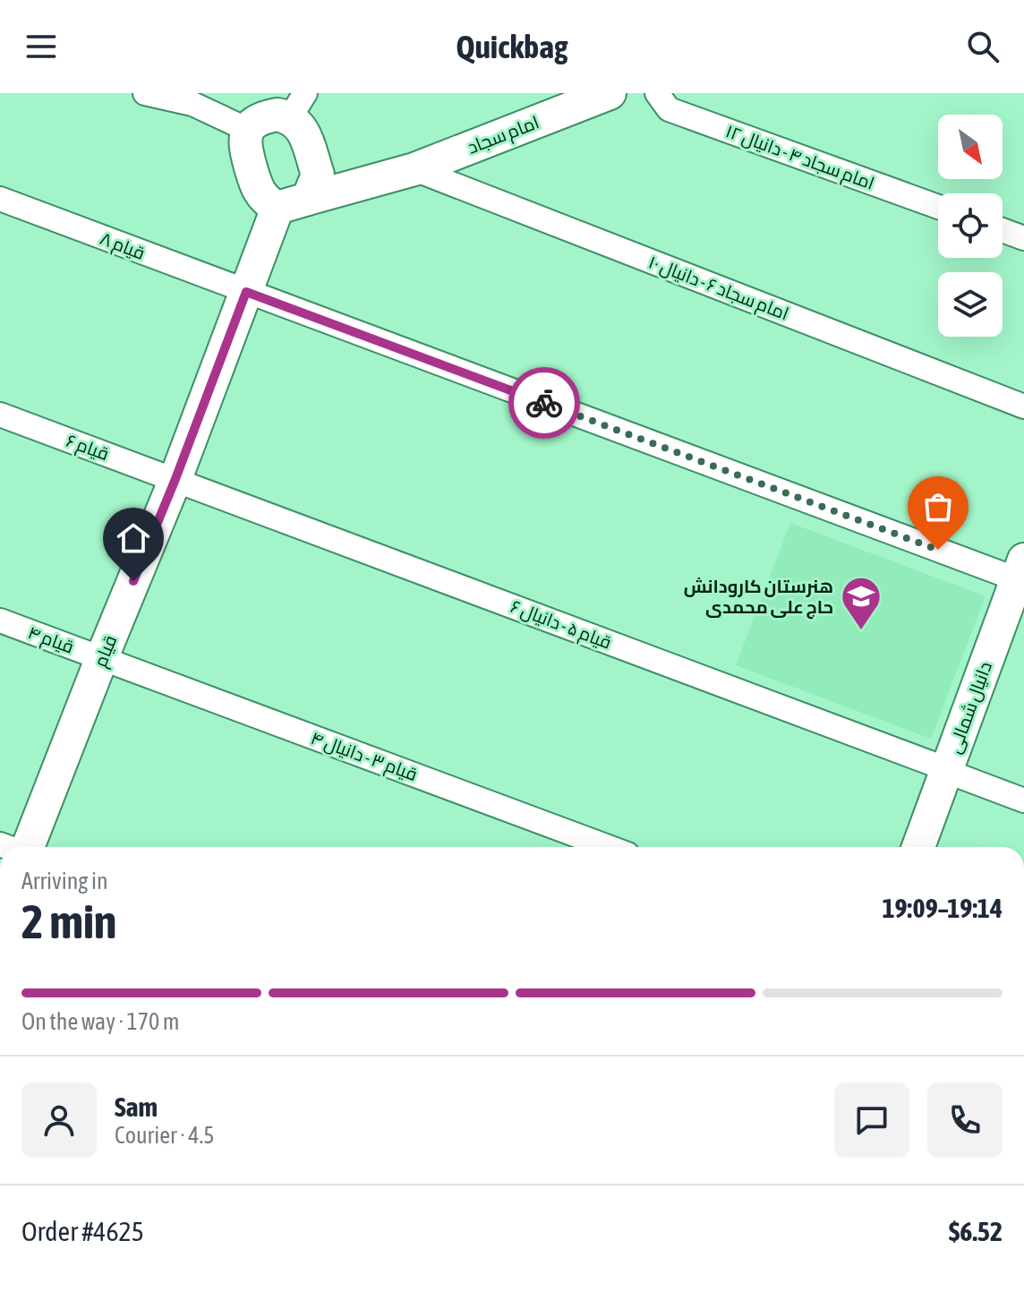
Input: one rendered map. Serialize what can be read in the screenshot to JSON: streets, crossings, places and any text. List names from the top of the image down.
{
  "streets": {
    "street": [
      "امام سجاد",
      "امام سجاد ۴ - دانیال ۱۲",
      "قیام ۸",
      "امام سجاد ۶ - دانیال ۱۰",
      "قیام ۶",
      "قیام ۵ - دانیال ۶",
      "قیام ۴",
      "قیام",
      "دانیال شمالی",
      "قیام ۳ - دانیال ۴"
    ]
  },
  "crossings": [
    ["امام سجاد", "امام سجاد ۶ - دانیال ۱۰"],
    ["امام سجاد", "قیام"],
    ["قیام ۸", "قیام"],
    ["قیام ۸", "دانیال شمالی"],
    ["قیام ۶", "قیام ۵ - دانیال ۶"],
    ["قیام ۶", "قیام"],
    ["قیام ۵ - دانیال ۶", "قیام"],
    ["قیام ۵ - دانیال ۶", "دانیال شمالی"],
    ["قیام ۴", "قیام"],
    ["قیام ۴", "قیام ۳ - دانیال ۴"],
    ["قیام", "قیام ۳ - دانیال ۴"]
  ],
  "places": {
    "school or university": ["هنرستان کارودانش حاج علی محمدی"]
  },
  "north": "bottom right",
  "page": {
    "header": "Quickbag",
    "heading": ["2 min", "Arriving in", "19:09–19:14"],
    "panel": [
      "Sam",
      "Courier · 4.5",
      "Order #4625",
      "$6.52"
    ],
    "bar": "On the way · 170 m"
  }
}
